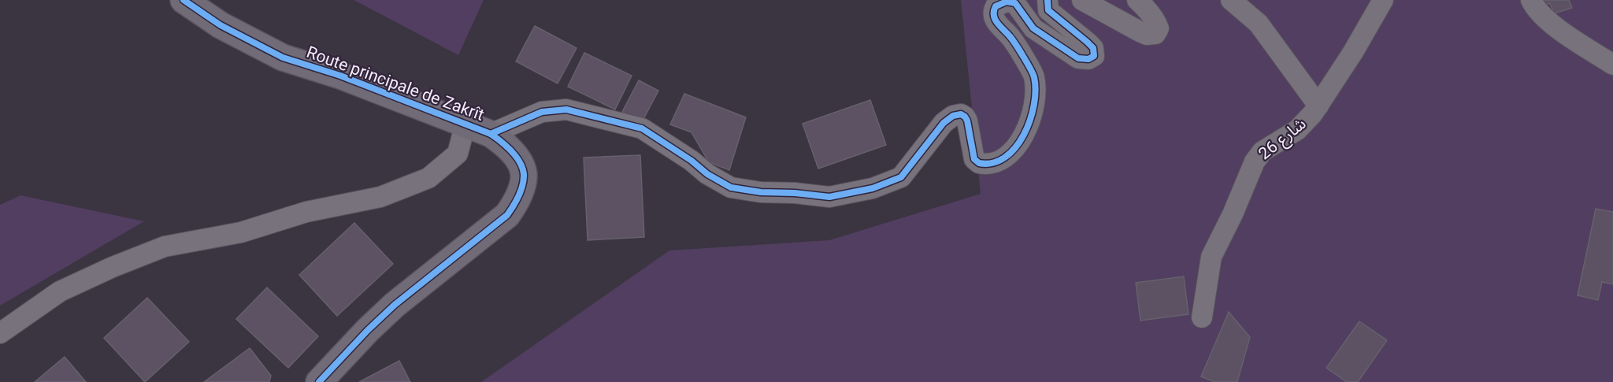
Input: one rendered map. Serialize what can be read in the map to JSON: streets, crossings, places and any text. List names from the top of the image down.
{
  "streets": {
    "street": ["Route principale de Zakrît", "شارع 26"]
  }
}
